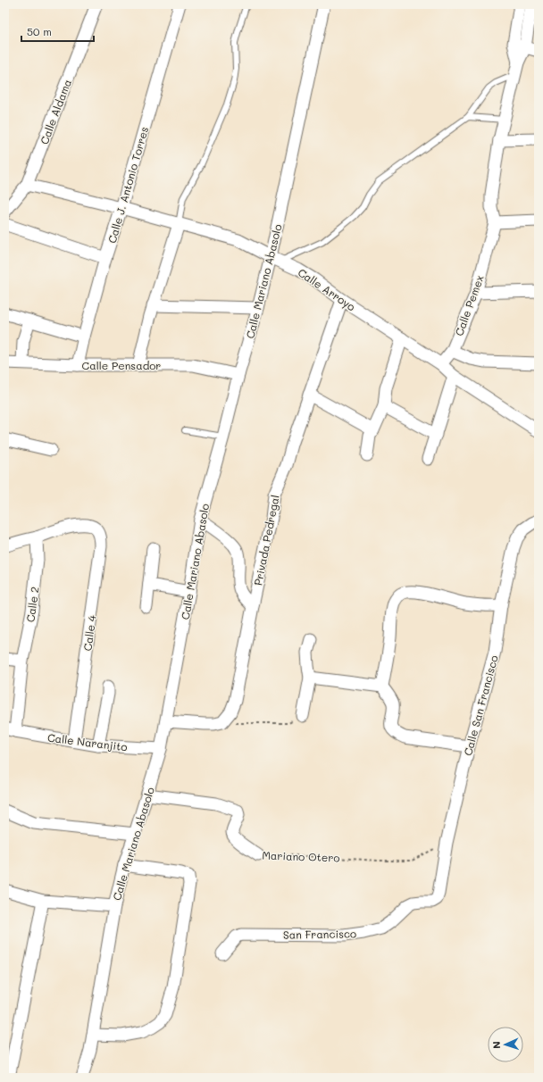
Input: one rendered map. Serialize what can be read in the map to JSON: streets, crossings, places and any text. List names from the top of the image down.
{
  "streets": {
    "street": [
      "Calle Aldama",
      "Calle J. Antonio Torres",
      "Calle Mariano Abasolo",
      "Calle Arroyo",
      "Calle Pemex",
      "Calle Pensador",
      "Privada Pedregal",
      "Calle 2",
      "Calle 4",
      "Calle San Francisco",
      "Calle Naranjito",
      "Mariano Otero",
      "San Francisco"
    ]
  },
  "crossings": [
    ["Calle Aldama", "Calle Arroyo"],
    ["Calle J. Antonio Torres", "Calle Arroyo"],
    ["Calle J. Antonio Torres", "Calle Pensador"],
    ["Calle Mariano Abasolo", "Calle Arroyo"],
    ["Calle Mariano Abasolo", "Calle Pensador"],
    ["Calle Mariano Abasolo", "Calle Naranjito"],
    ["Calle Mariano Abasolo", "Mariano Otero"],
    ["Calle Arroyo", "Calle Pemex"],
    ["Calle Arroyo", "Privada Pedregal"],
    ["Calle 2", "Calle 4"],
    ["Calle 2", "Calle Naranjito"],
    ["Calle 4", "Calle Naranjito"],
    ["Calle San Francisco", "Mariano Otero"],
    ["Calle San Francisco", "San Francisco"]
  ],
  "scale_bar": "50 m",
  "north": "left"
}
